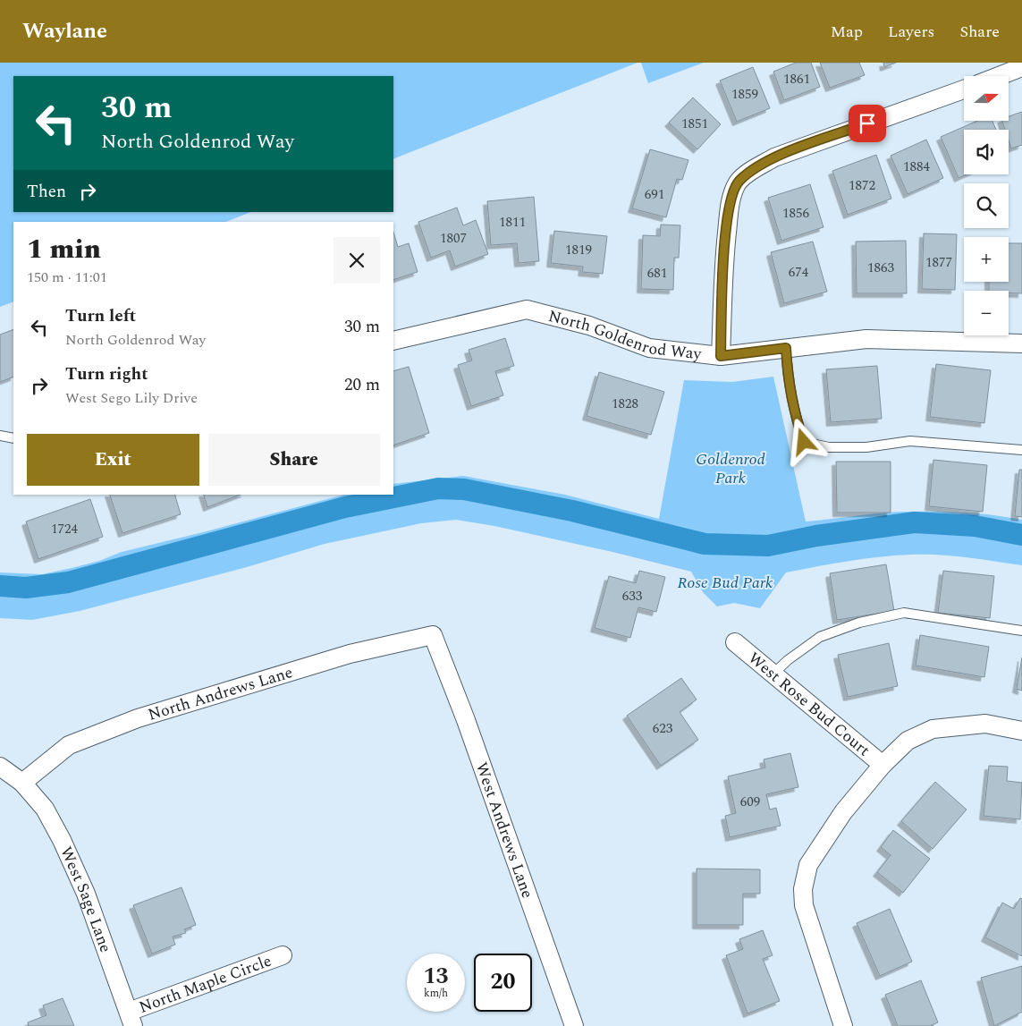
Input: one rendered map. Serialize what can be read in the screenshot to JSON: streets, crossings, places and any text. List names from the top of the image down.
{
  "streets": {
    "street": [
      "North Goldenrod Way",
      "North Andrews Lane",
      "West Rose Bud Court",
      "West Andrews Lane",
      "West Sage Lane",
      "North Maple Circle"
    ]
  },
  "crossings": [
    ["North Andrews Lane", "West Andrews Lane"],
    ["North Andrews Lane", "West Sage Lane"],
    ["West Sage Lane", "North Maple Circle"]
  ],
  "parks": ["Goldenrod Park", "Rose Bud Park"],
  "house_numbers": [
    "1861",
    "1859",
    "1851",
    "1884",
    "1872",
    "691",
    "1856",
    "1811",
    "1807",
    "1819",
    "1877",
    "1863",
    "674",
    "681",
    "1828",
    "1724",
    "633",
    "623",
    "609"
  ],
  "north": "right",
  "page": {
    "header": "Waylane",
    "nav": ["Map", "Layers", "Share"],
    "map_buttons": ["+", "−"],
    "turn": ["30 m", "North Goldenrod Way"],
    "then": "Then",
    "heading": ["1 min", "150 m · 11:01"],
    "list": [
      {
        "name": "Turn left",
        "note": "North Goldenrod Way",
        "value": "30 m"
      },
      {
        "name": "Turn right",
        "note": "West Sego Lily Drive",
        "value": "20 m"
      }
    ],
    "buttons": ["Exit", "Share"],
    "speed": "13 km/h",
    "limit": "20"
  }
}
